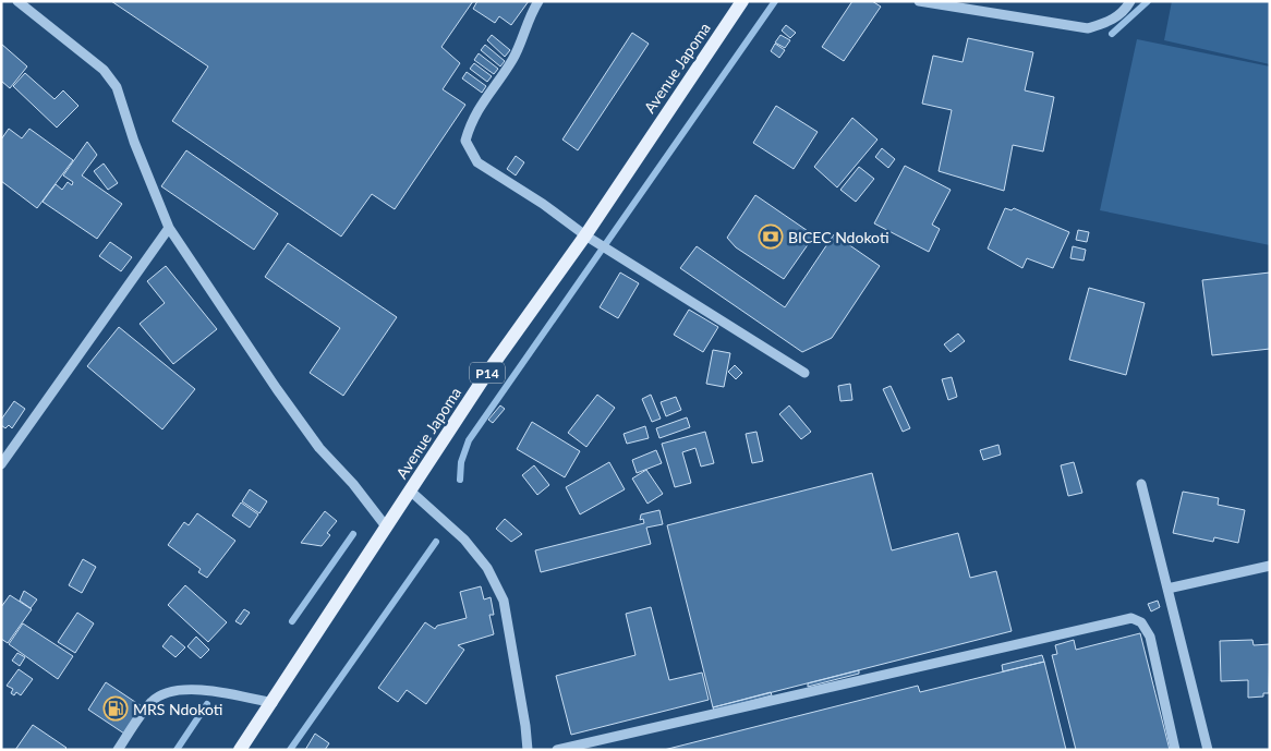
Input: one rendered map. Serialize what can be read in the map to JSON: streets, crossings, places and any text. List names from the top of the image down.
{
  "streets": {
    "main road": ["Avenue Japoma", "P14"]
  },
  "places": {
    "bank": ["BICEC Ndokoti"],
    "fuel station": ["MRS Ndokoti"]
  }
}
